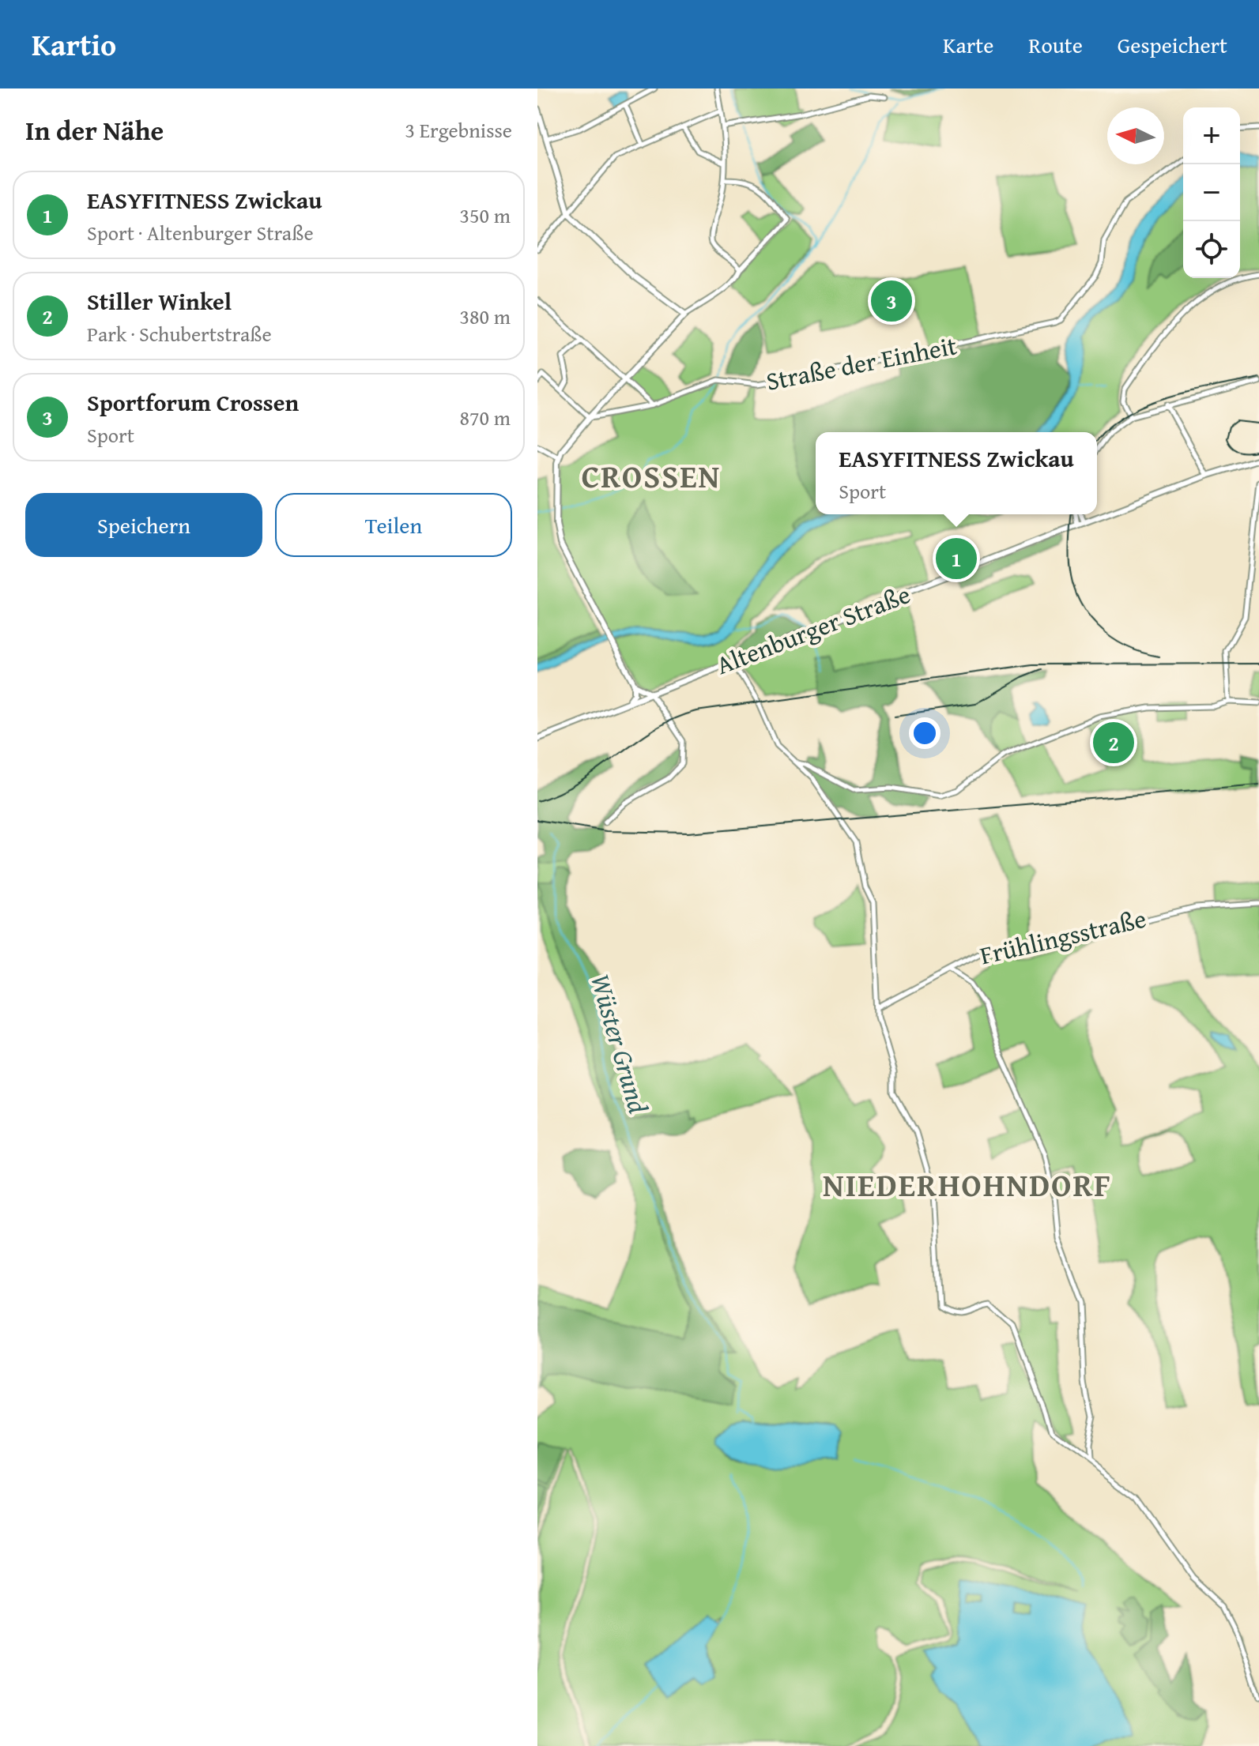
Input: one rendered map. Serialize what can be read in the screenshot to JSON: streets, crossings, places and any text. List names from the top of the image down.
{
  "streets": {
    "street": ["Straße der Einheit", "Altenburger Straße", "Frühlingsstraße"]
  },
  "districts": ["CROSSEN", "NIEDERHOHNDORF"],
  "water": ["Wüster Grund"],
  "north": "left",
  "page": {
    "header": "Kartio",
    "nav": ["Karte", "Route", "Gespeichert"],
    "heading": ["In der Nähe", "3 Ergebnisse"],
    "map_buttons": ["+", "−"],
    "list": [
      {
        "mark": "1",
        "name": "EASYFITNESS Zwickau",
        "note": "Sport · Altenburger Straße",
        "value": "350 m"
      },
      {
        "mark": "2",
        "name": "Stiller Winkel",
        "note": "Park · Schubertstraße",
        "value": "380 m"
      },
      {
        "mark": "3",
        "name": "Sportforum Crossen",
        "note": "Sport",
        "value": "870 m"
      }
    ],
    "pins": ["3", "1", "2"],
    "popup": ["EASYFITNESS Zwickau", "Sport"],
    "buttons": ["Speichern", "Teilen"]
  }
}
